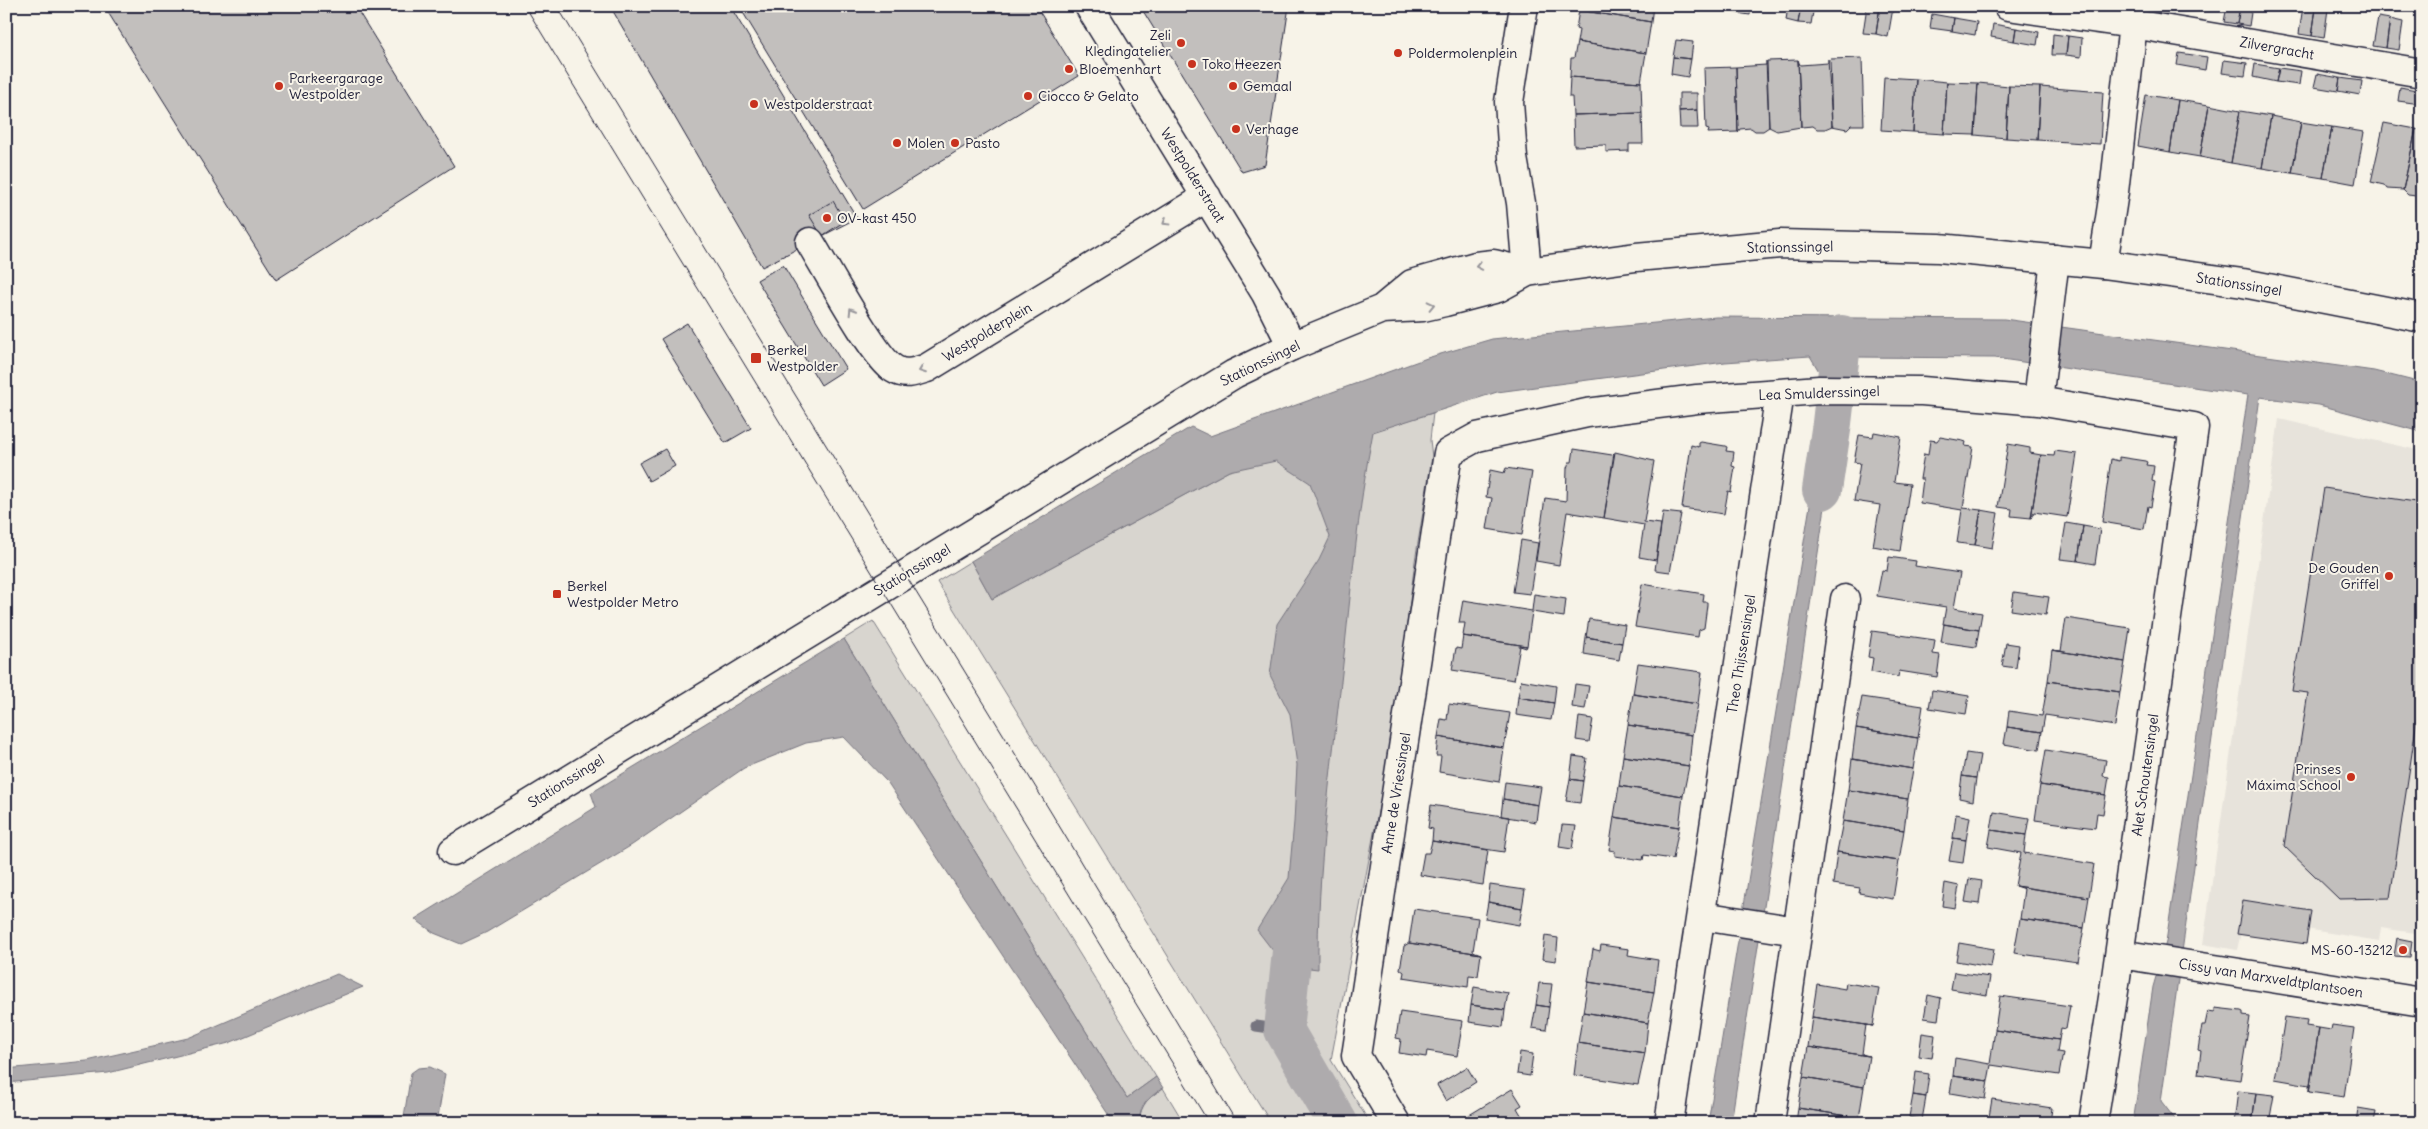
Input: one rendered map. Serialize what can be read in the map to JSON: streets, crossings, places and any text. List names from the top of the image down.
{
  "streets": {
    "street": [
      "Zilvergracht",
      "Westpolderstraat",
      "Stationssingel",
      "Westpolderplein",
      "Lea Smulderssingel",
      "Theo Thijssensingel",
      "Alet Schoutensingel",
      "Anne de Vriessingel",
      "Cissy van Marxveldtplantsoen"
    ]
  },
  "crossings": [
    ["Westpolderstraat", "Stationssingel"],
    ["Westpolderstraat", "Westpolderplein"],
    ["Lea Smulderssingel", "Theo Thijssensingel"],
    ["Lea Smulderssingel", "Alet Schoutensingel"],
    ["Lea Smulderssingel", "Anne de Vriessingel"],
    ["Alet Schoutensingel", "Cissy van Marxveldtplantsoen"]
  ],
  "places": {
    "other": [
      "Zeli Kledingatelier",
      "Poldermolenplein",
      "Toko Heezen",
      "Bloemenhart",
      "Parkeergarage Westpolder",
      "Gemaal",
      "Ciocco & Gelato",
      "Westpolderstraat",
      "Verhage",
      "Molen",
      "Pasto",
      "OV-kast 450",
      "De Gouden Griffel",
      "Prinses Máxima School",
      "MS-60-13212"
    ],
    "transit": ["Berkel Westpolder", "Berkel Westpolder Metro"]
  }
}
